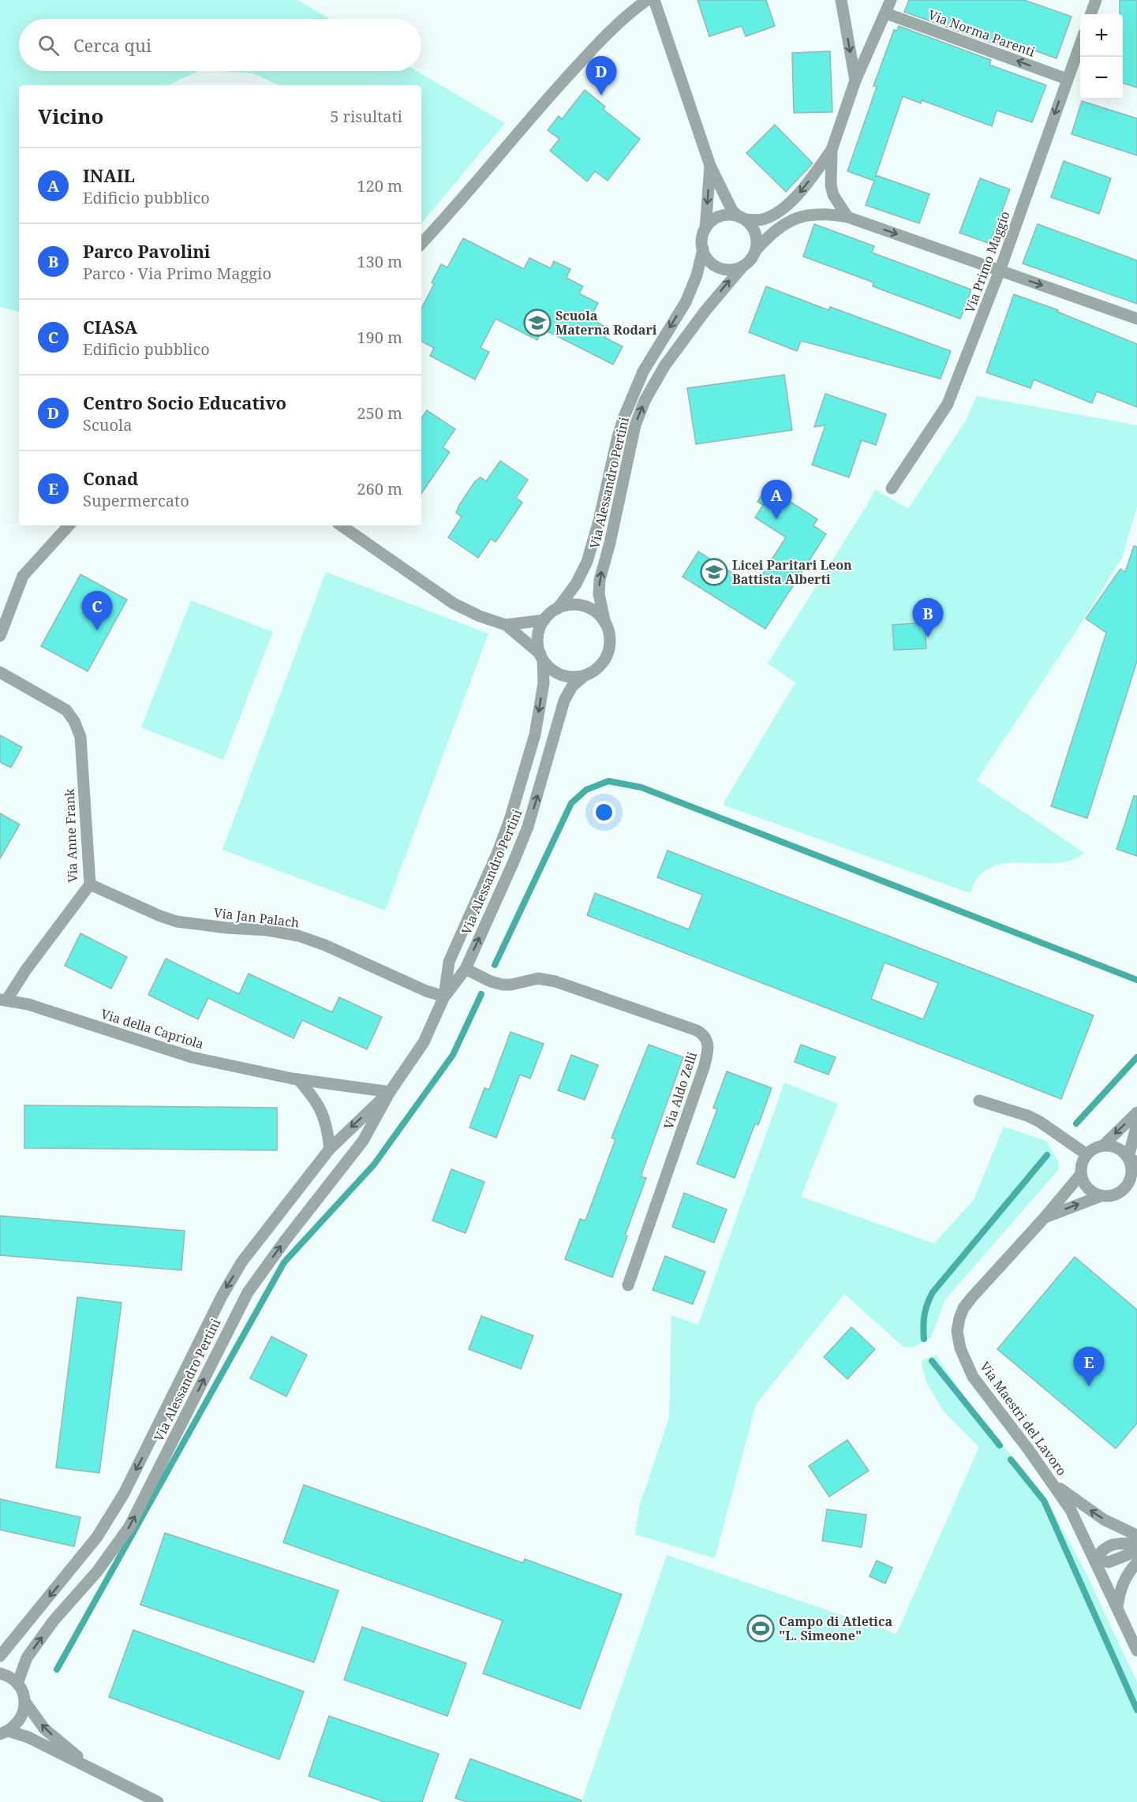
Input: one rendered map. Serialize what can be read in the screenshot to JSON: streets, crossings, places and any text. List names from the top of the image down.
{
  "streets": {
    "street": [
      "Via Norma Parenti",
      "Via Primo Maggio",
      "Via Alessandro Pertini",
      "Via Anne Frank",
      "Via Jan Palach",
      "Via della Capriola",
      "Via Aldo Zelli",
      "Via Maestri del Lavoro"
    ]
  },
  "crossings": [
    ["Via Norma Parenti", "Via Primo Maggio"],
    ["Via Alessandro Pertini", "Via Jan Palach"],
    ["Via Alessandro Pertini", "Via della Capriola"],
    ["Via Alessandro Pertini", "Via Aldo Zelli"],
    ["Via Anne Frank", "Via Jan Palach"],
    ["Via Anne Frank", "Via della Capriola"]
  ],
  "one_way": ["Via Norma Parenti", "Via Primo Maggio"],
  "places": {
    "school or university": ["Scuola Materna Rodari", "Licei Paritari Leon Battista Alberti"],
    "sports": ["Campo di Atletica \"L. Simeone\""]
  },
  "page": {
    "map_buttons": ["+", "−"],
    "search": "Cerca qui",
    "pins": [
      "D",
      "A",
      "C",
      "B",
      "E"
    ],
    "heading": ["Vicino", "5 risultati"],
    "list": [
      {
        "mark": "A",
        "name": "INAIL",
        "note": "Edificio pubblico",
        "value": "120 m"
      },
      {
        "mark": "B",
        "name": "Parco Pavolini",
        "note": "Parco · Via Primo Maggio",
        "value": "130 m"
      },
      {
        "mark": "C",
        "name": "CIASA",
        "note": "Edificio pubblico",
        "value": "190 m"
      },
      {
        "mark": "D",
        "name": "Centro Socio Educativo",
        "note": "Scuola",
        "value": "250 m"
      },
      {
        "mark": "E",
        "name": "Conad",
        "note": "Supermercato",
        "value": "260 m"
      }
    ]
  }
}
